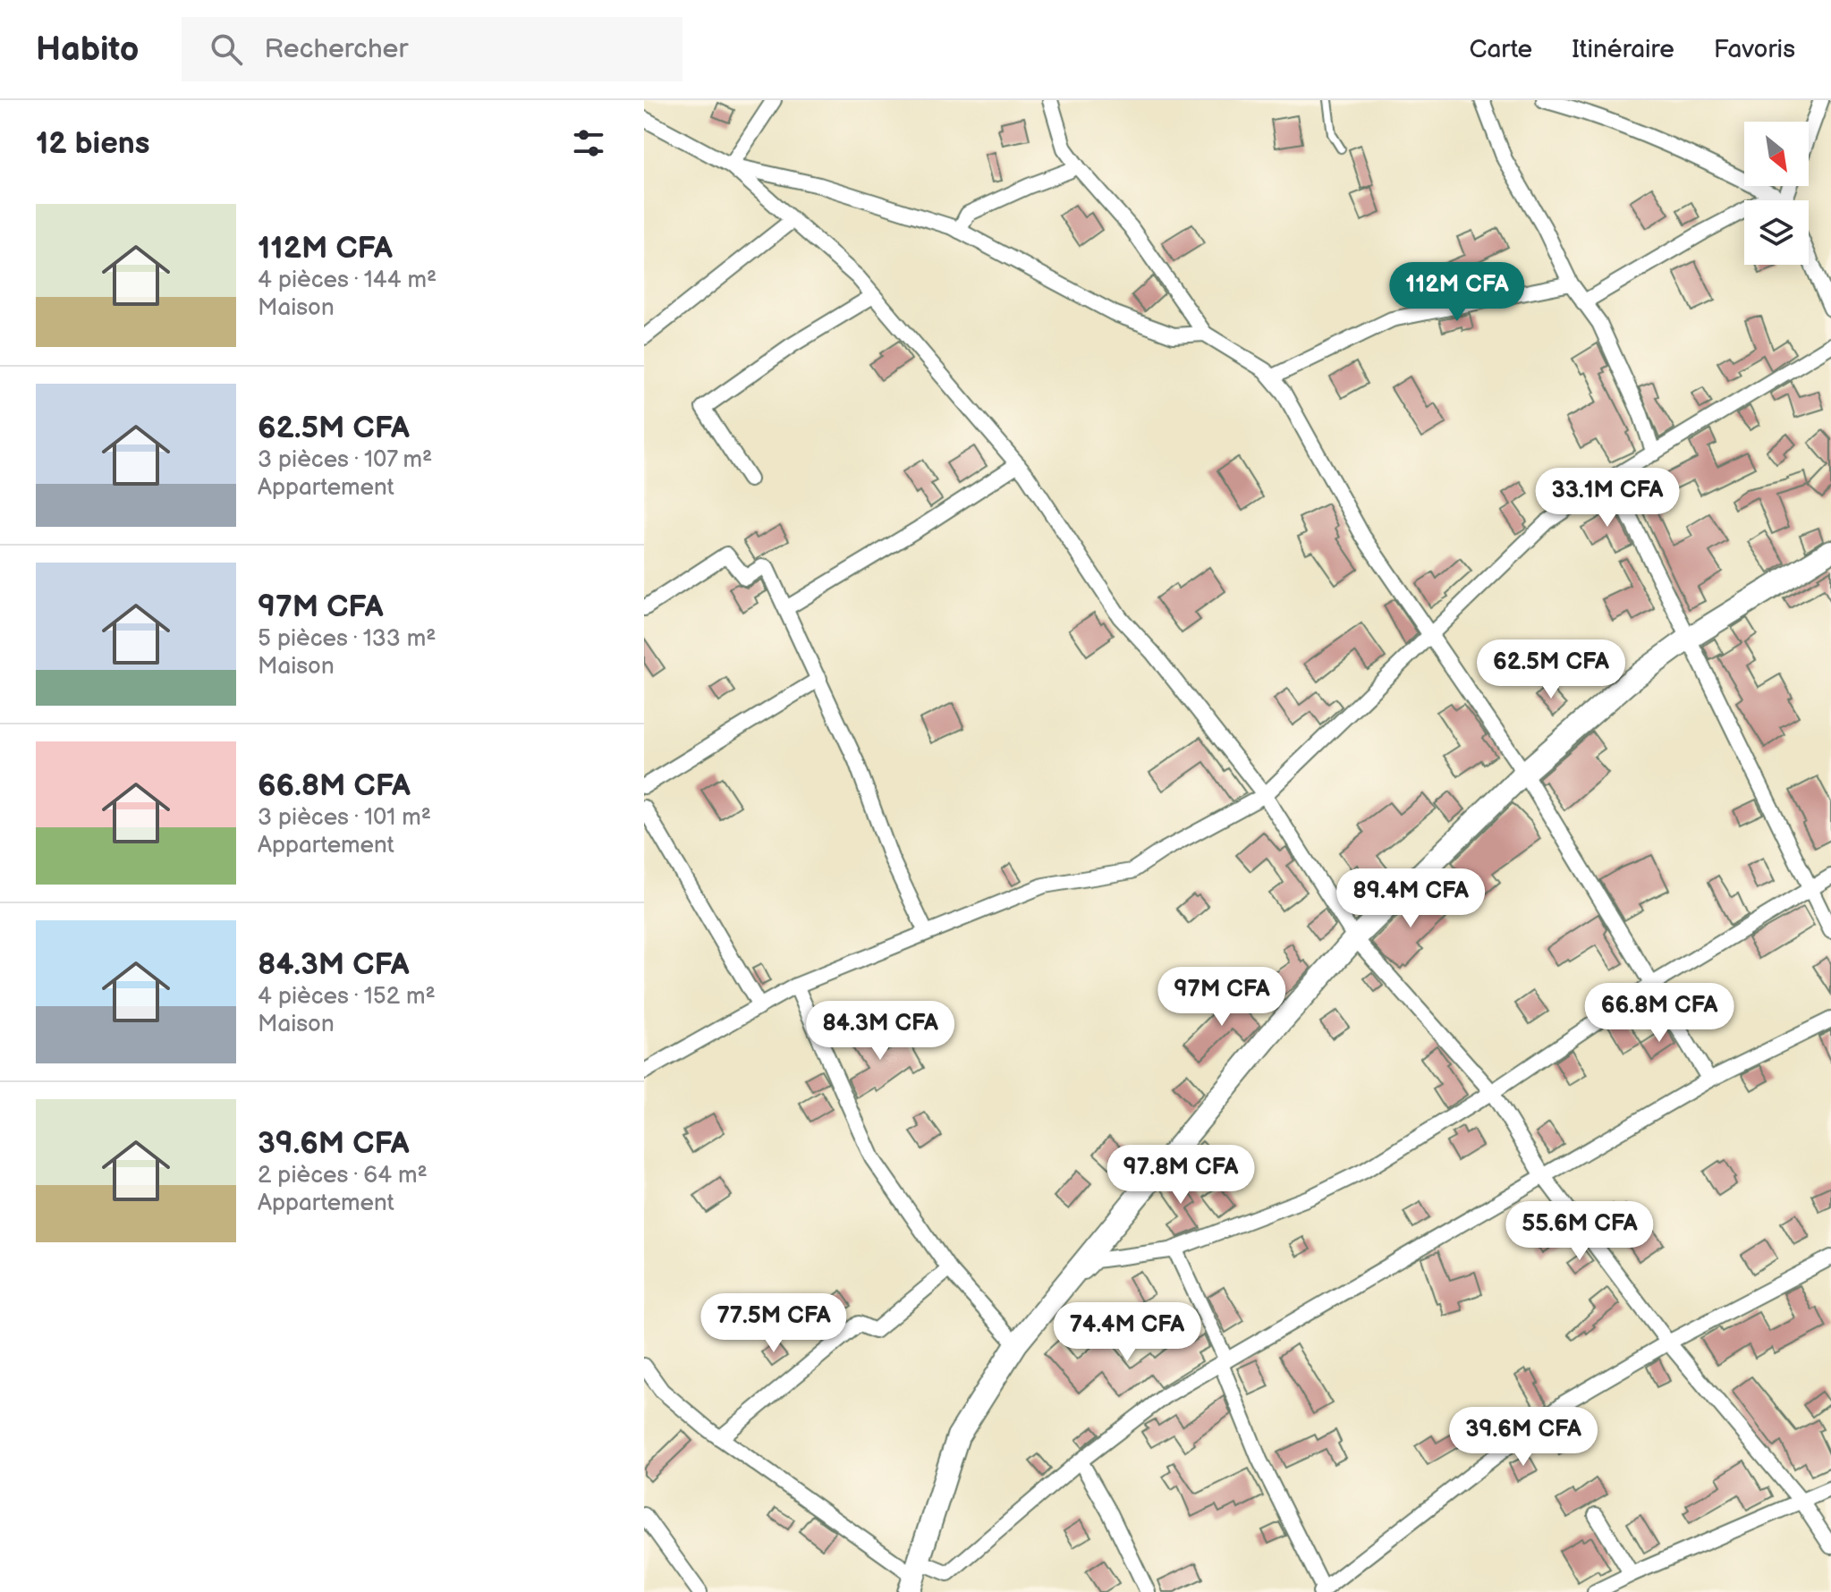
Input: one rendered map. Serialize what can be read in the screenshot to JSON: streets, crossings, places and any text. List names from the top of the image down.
{
  "north": "bottom right",
  "page": {
    "header": "Habito",
    "search": "Rechercher",
    "nav": ["Carte", "Itinéraire", "Favoris"],
    "heading": "12 biens",
    "list": [
      {
        "name": "112M CFA",
        "note": "4 pièces · 144 m² · Maison"
      },
      {
        "name": "62.5M CFA",
        "note": "3 pièces · 107 m² · Appartement"
      },
      {
        "name": "97M CFA",
        "note": "5 pièces · 133 m² · Maison"
      },
      {
        "name": "66.8M CFA",
        "note": "3 pièces · 101 m² · Appartement"
      },
      {
        "name": "84.3M CFA",
        "note": "4 pièces · 152 m² · Maison"
      },
      {
        "name": "39.6M CFA",
        "note": "2 pièces · 64 m² · Appartement"
      }
    ],
    "price": [
      "112M CFA",
      "33.1M CFA",
      "62.5M CFA",
      "89.4M CFA",
      "97M CFA",
      "66.8M CFA",
      "84.3M CFA",
      "97.8M CFA",
      "55.6M CFA",
      "77.5M CFA",
      "74.4M CFA",
      "39.6M CFA"
    ]
  }
}
